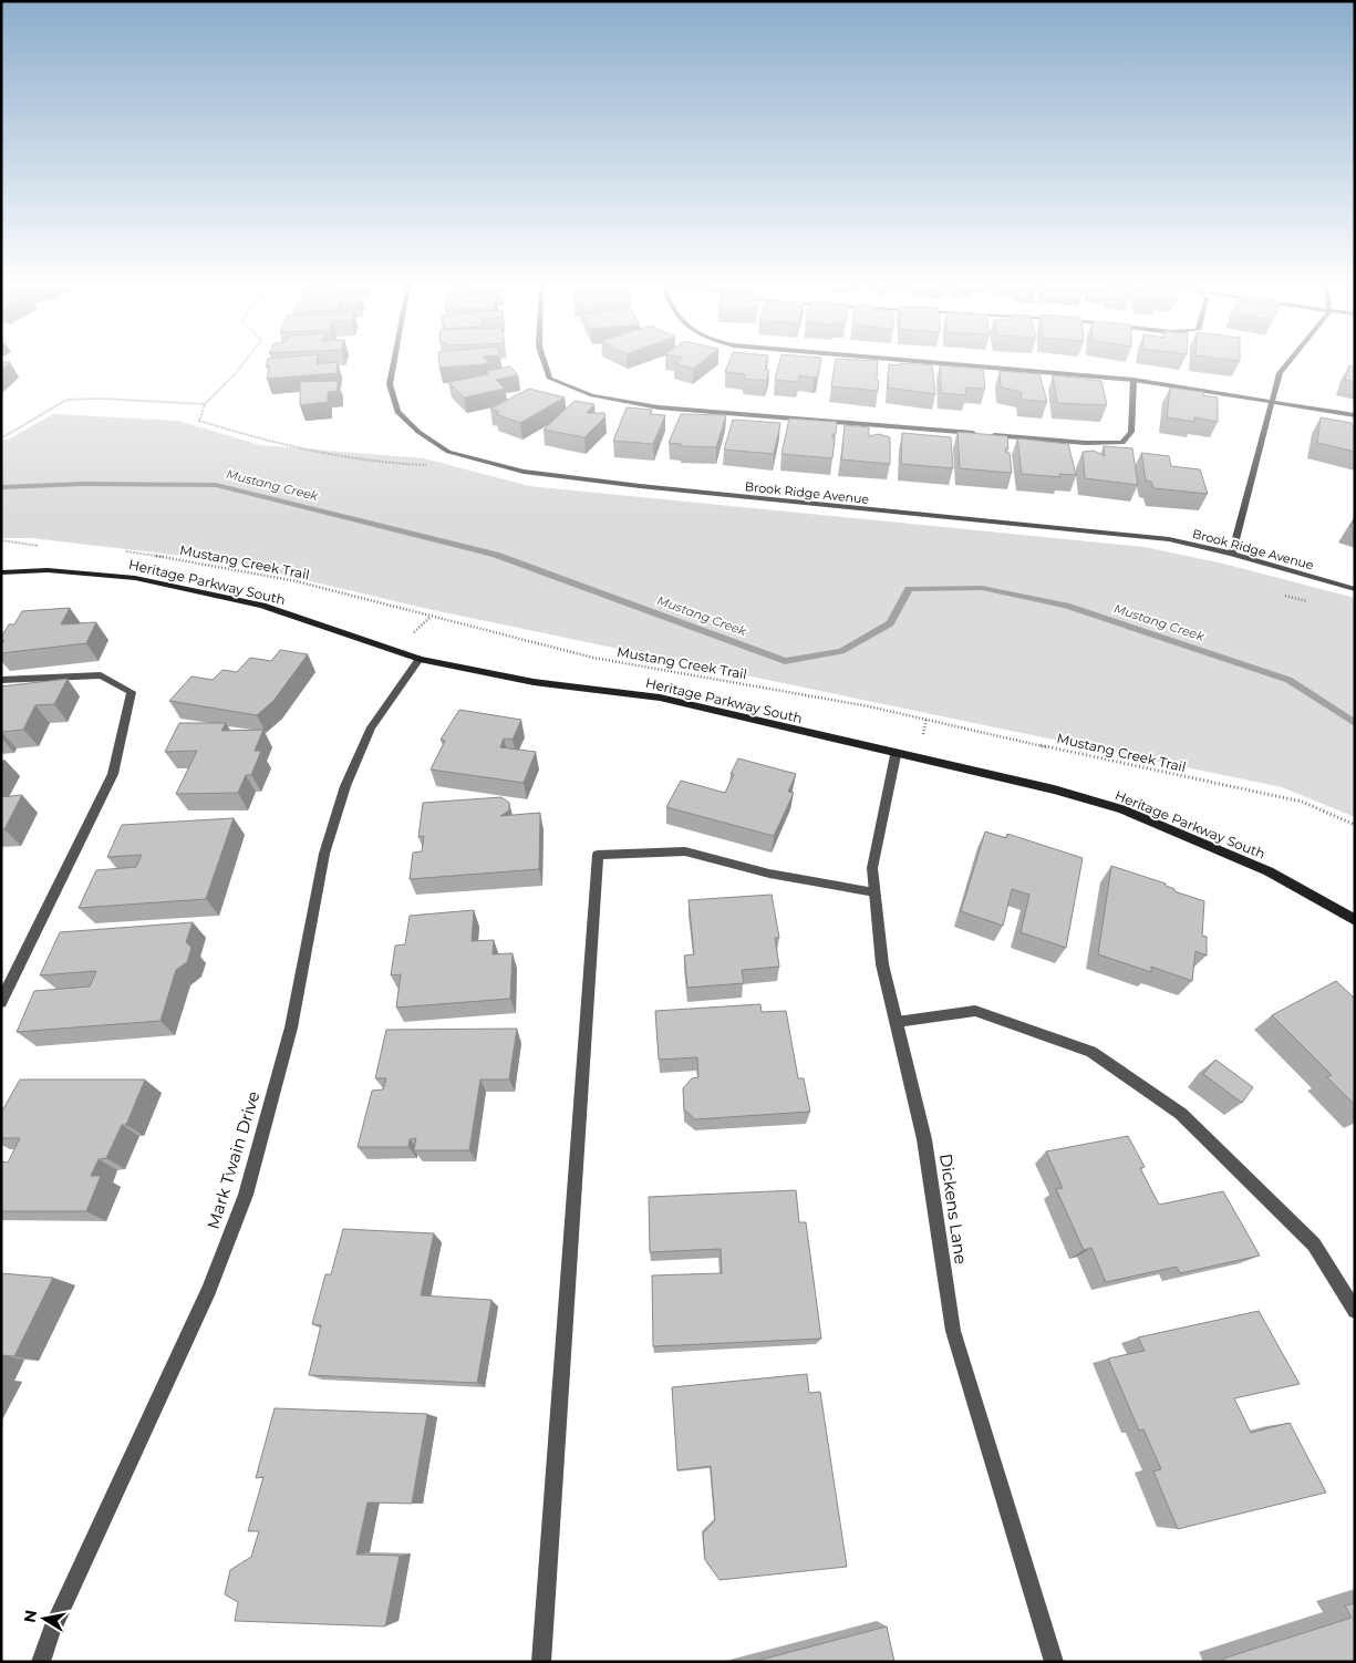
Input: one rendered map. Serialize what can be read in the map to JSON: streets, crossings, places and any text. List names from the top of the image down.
{
  "streets": {
    "street": [
      "Brook Ridge Avenue",
      "Heritage Parkway South",
      "Mark Twain Drive",
      "Dickens Lane"
    ],
    "path": ["Mustang Creek Trail"]
  },
  "crossings": [
    ["Heritage Parkway South", "Mark Twain Drive"],
    ["Heritage Parkway South", "Dickens Lane"]
  ],
  "water": ["Mustang Creek"],
  "north": "left"
}
